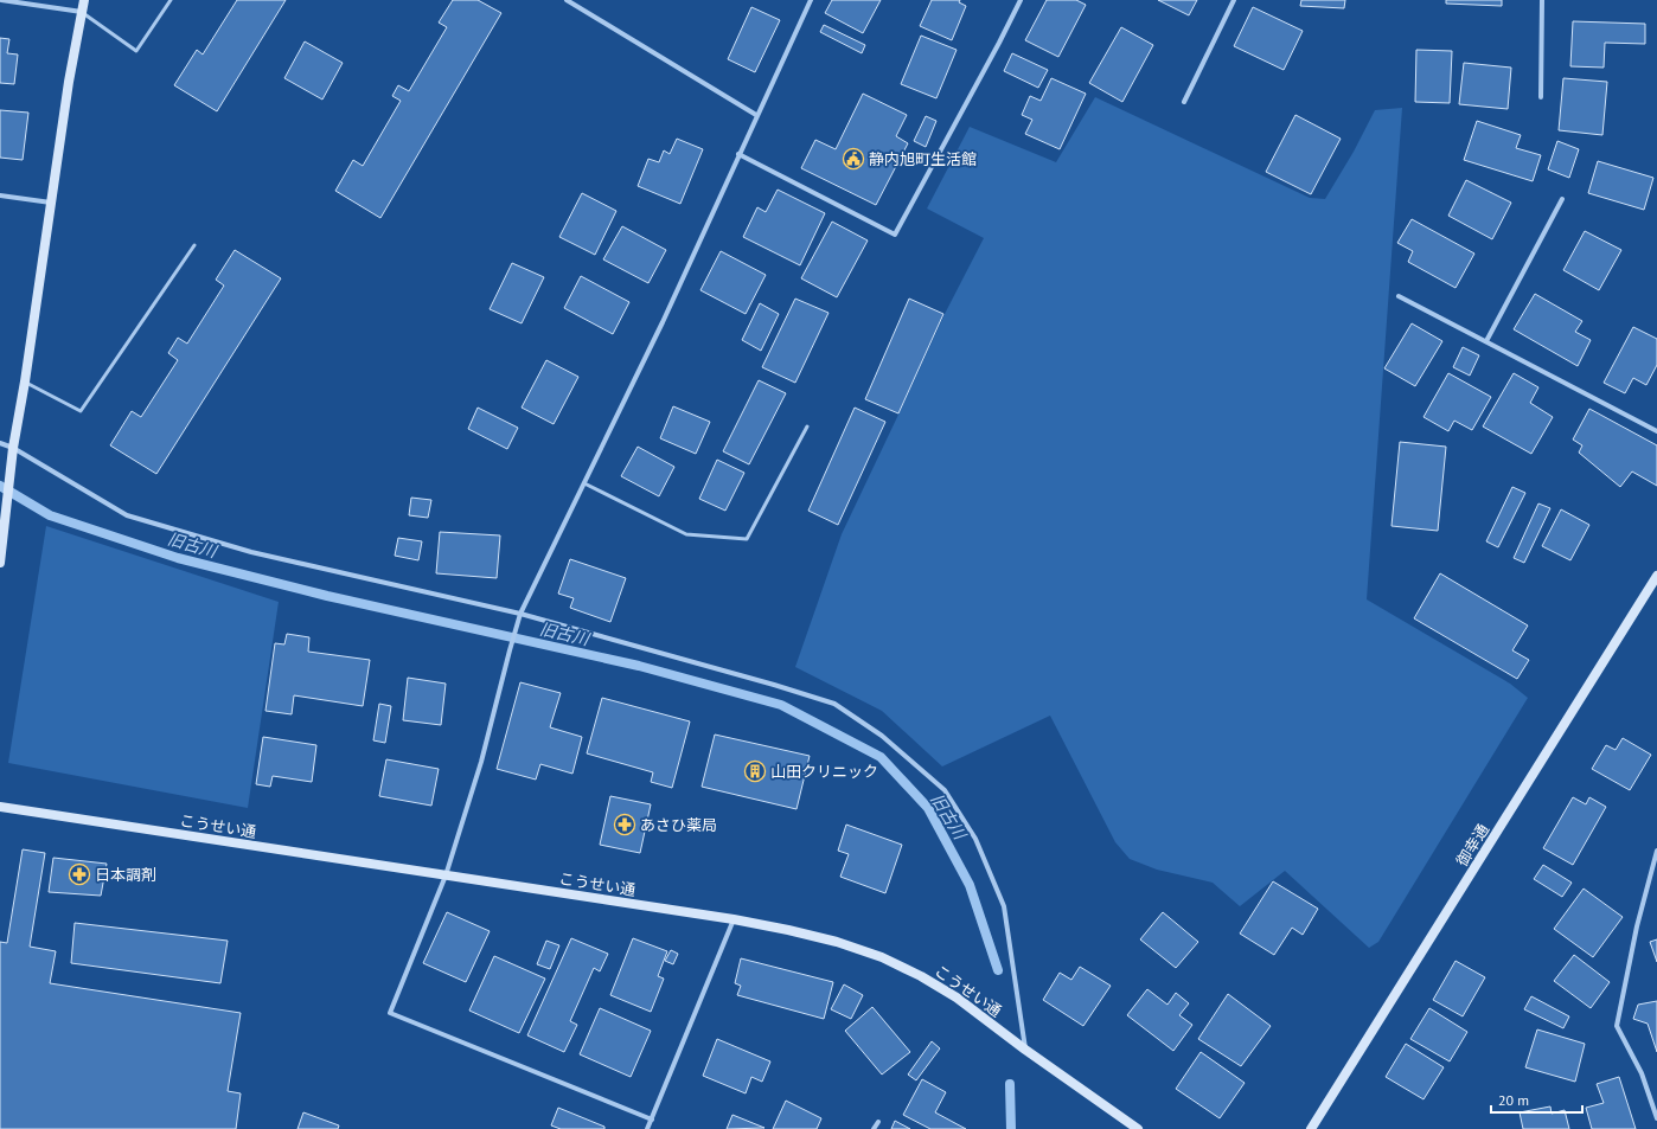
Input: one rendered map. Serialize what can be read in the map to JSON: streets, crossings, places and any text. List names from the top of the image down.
{
  "streets": {
    "street": ["こうせい通", "御幸通"]
  },
  "water": ["旧古川"],
  "places": {
    "public building": ["静内旭町生活館"],
    "building": ["山田クリニック"],
    "pharmacy": ["あさひ薬局", "日本調剤"]
  },
  "scale_bar": "20 m"
}
